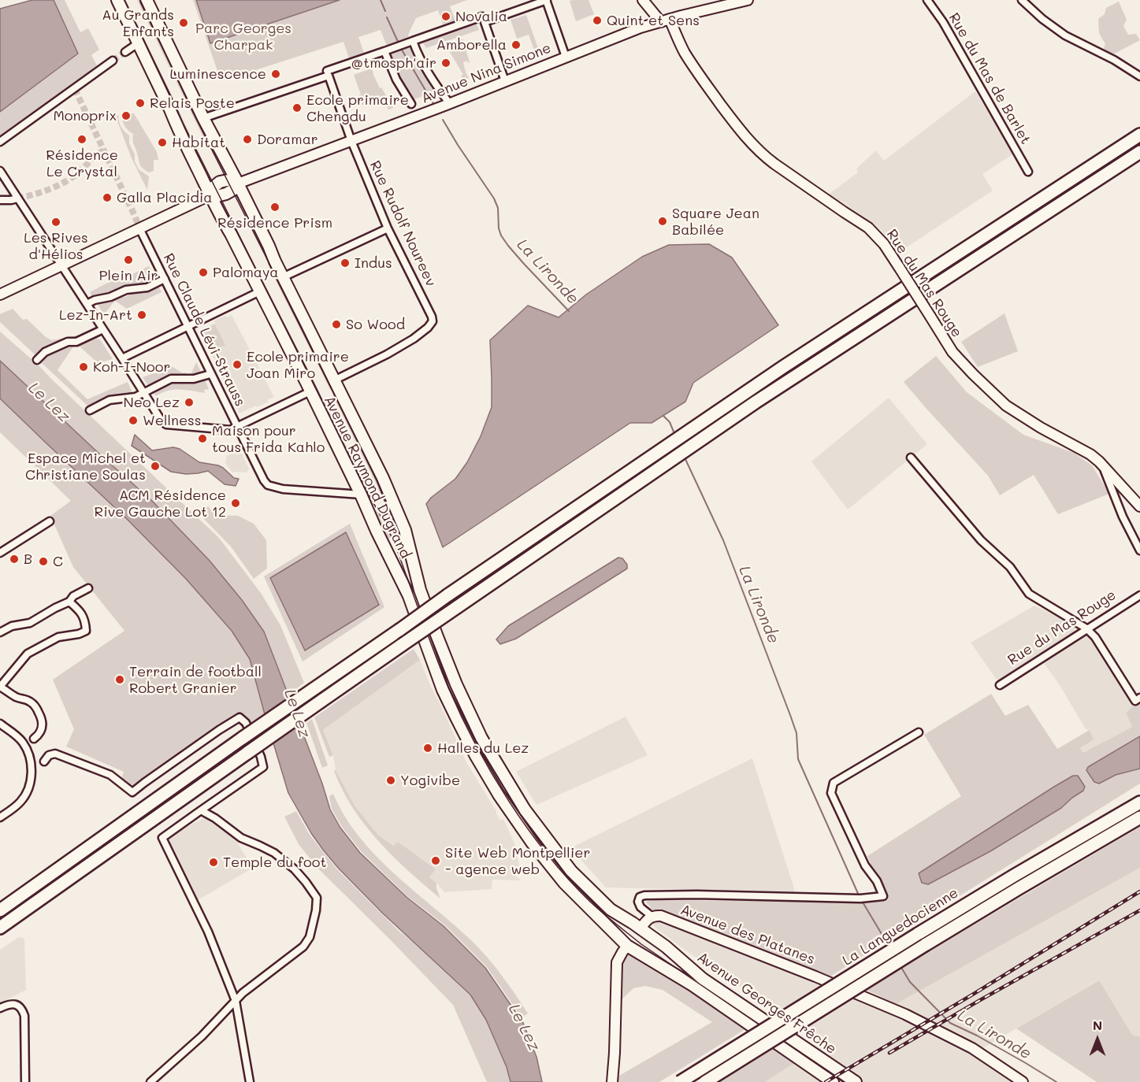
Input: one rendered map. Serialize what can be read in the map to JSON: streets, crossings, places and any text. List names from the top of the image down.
{
  "streets": {
    "highway": ["La Languedocienne"],
    "main road": ["Avenue Raymond Dugrand", "Avenue Georges Frêche"],
    "street": [
      "Avenue Nina Simone",
      "Rue du Mas de Barlet",
      "Rue Rudolf Noureev",
      "Rue du Mas Rouge",
      "Rue Claude Lévi-Strauss",
      "Avenue des Platanes"
    ]
  },
  "crossings": [
    ["Avenue Nina Simone", "Rue Rudolf Noureev"],
    ["Avenue Nina Simone", "Rue du Mas Rouge"],
    ["Avenue Nina Simone", "Avenue Raymond Dugrand"],
    ["Rue Rudolf Noureev", "Avenue Raymond Dugrand"],
    ["Rue Claude Lévi-Strauss", "Avenue Raymond Dugrand"],
    ["Avenue Raymond Dugrand", "Avenue Georges Frêche"]
  ],
  "water": ["La Lironde", "Le Lez"],
  "parks": ["Parc Georges Charpak"],
  "places": [
    "Novalia",
    "Quint et Sens",
    "Au Grands Enfants",
    "Amborella",
    "@tmosph'air",
    "Luminescence",
    "Relais Poste",
    "Ecole primaire Chengdu",
    "Monoprix",
    "Résidence Le Crystal",
    "Doramar",
    "Habitat",
    "Galla Placidia",
    "Résidence Prism",
    "Square Jean Babilée",
    "Les Rives d'Hélios",
    "Plein Air",
    "Indus",
    "Palomaya",
    "Lez-In-Art",
    "So Wood",
    "Ecole primaire Joan Miro",
    "Koh-I-Noor",
    "Neo Lez",
    "Wellness",
    "Maison pour tous Frida Kahlo",
    "Espace Michel et Christiane Soulas",
    "ACM Résidence Rive Gauche Lot 12",
    "B",
    "C",
    "Terrain de football Robert Granier",
    "Halles du Lez",
    "Yogivibe",
    "Site Web Montpellier - agence web",
    "Temple du foot"
  ],
  "north": "top"
}
